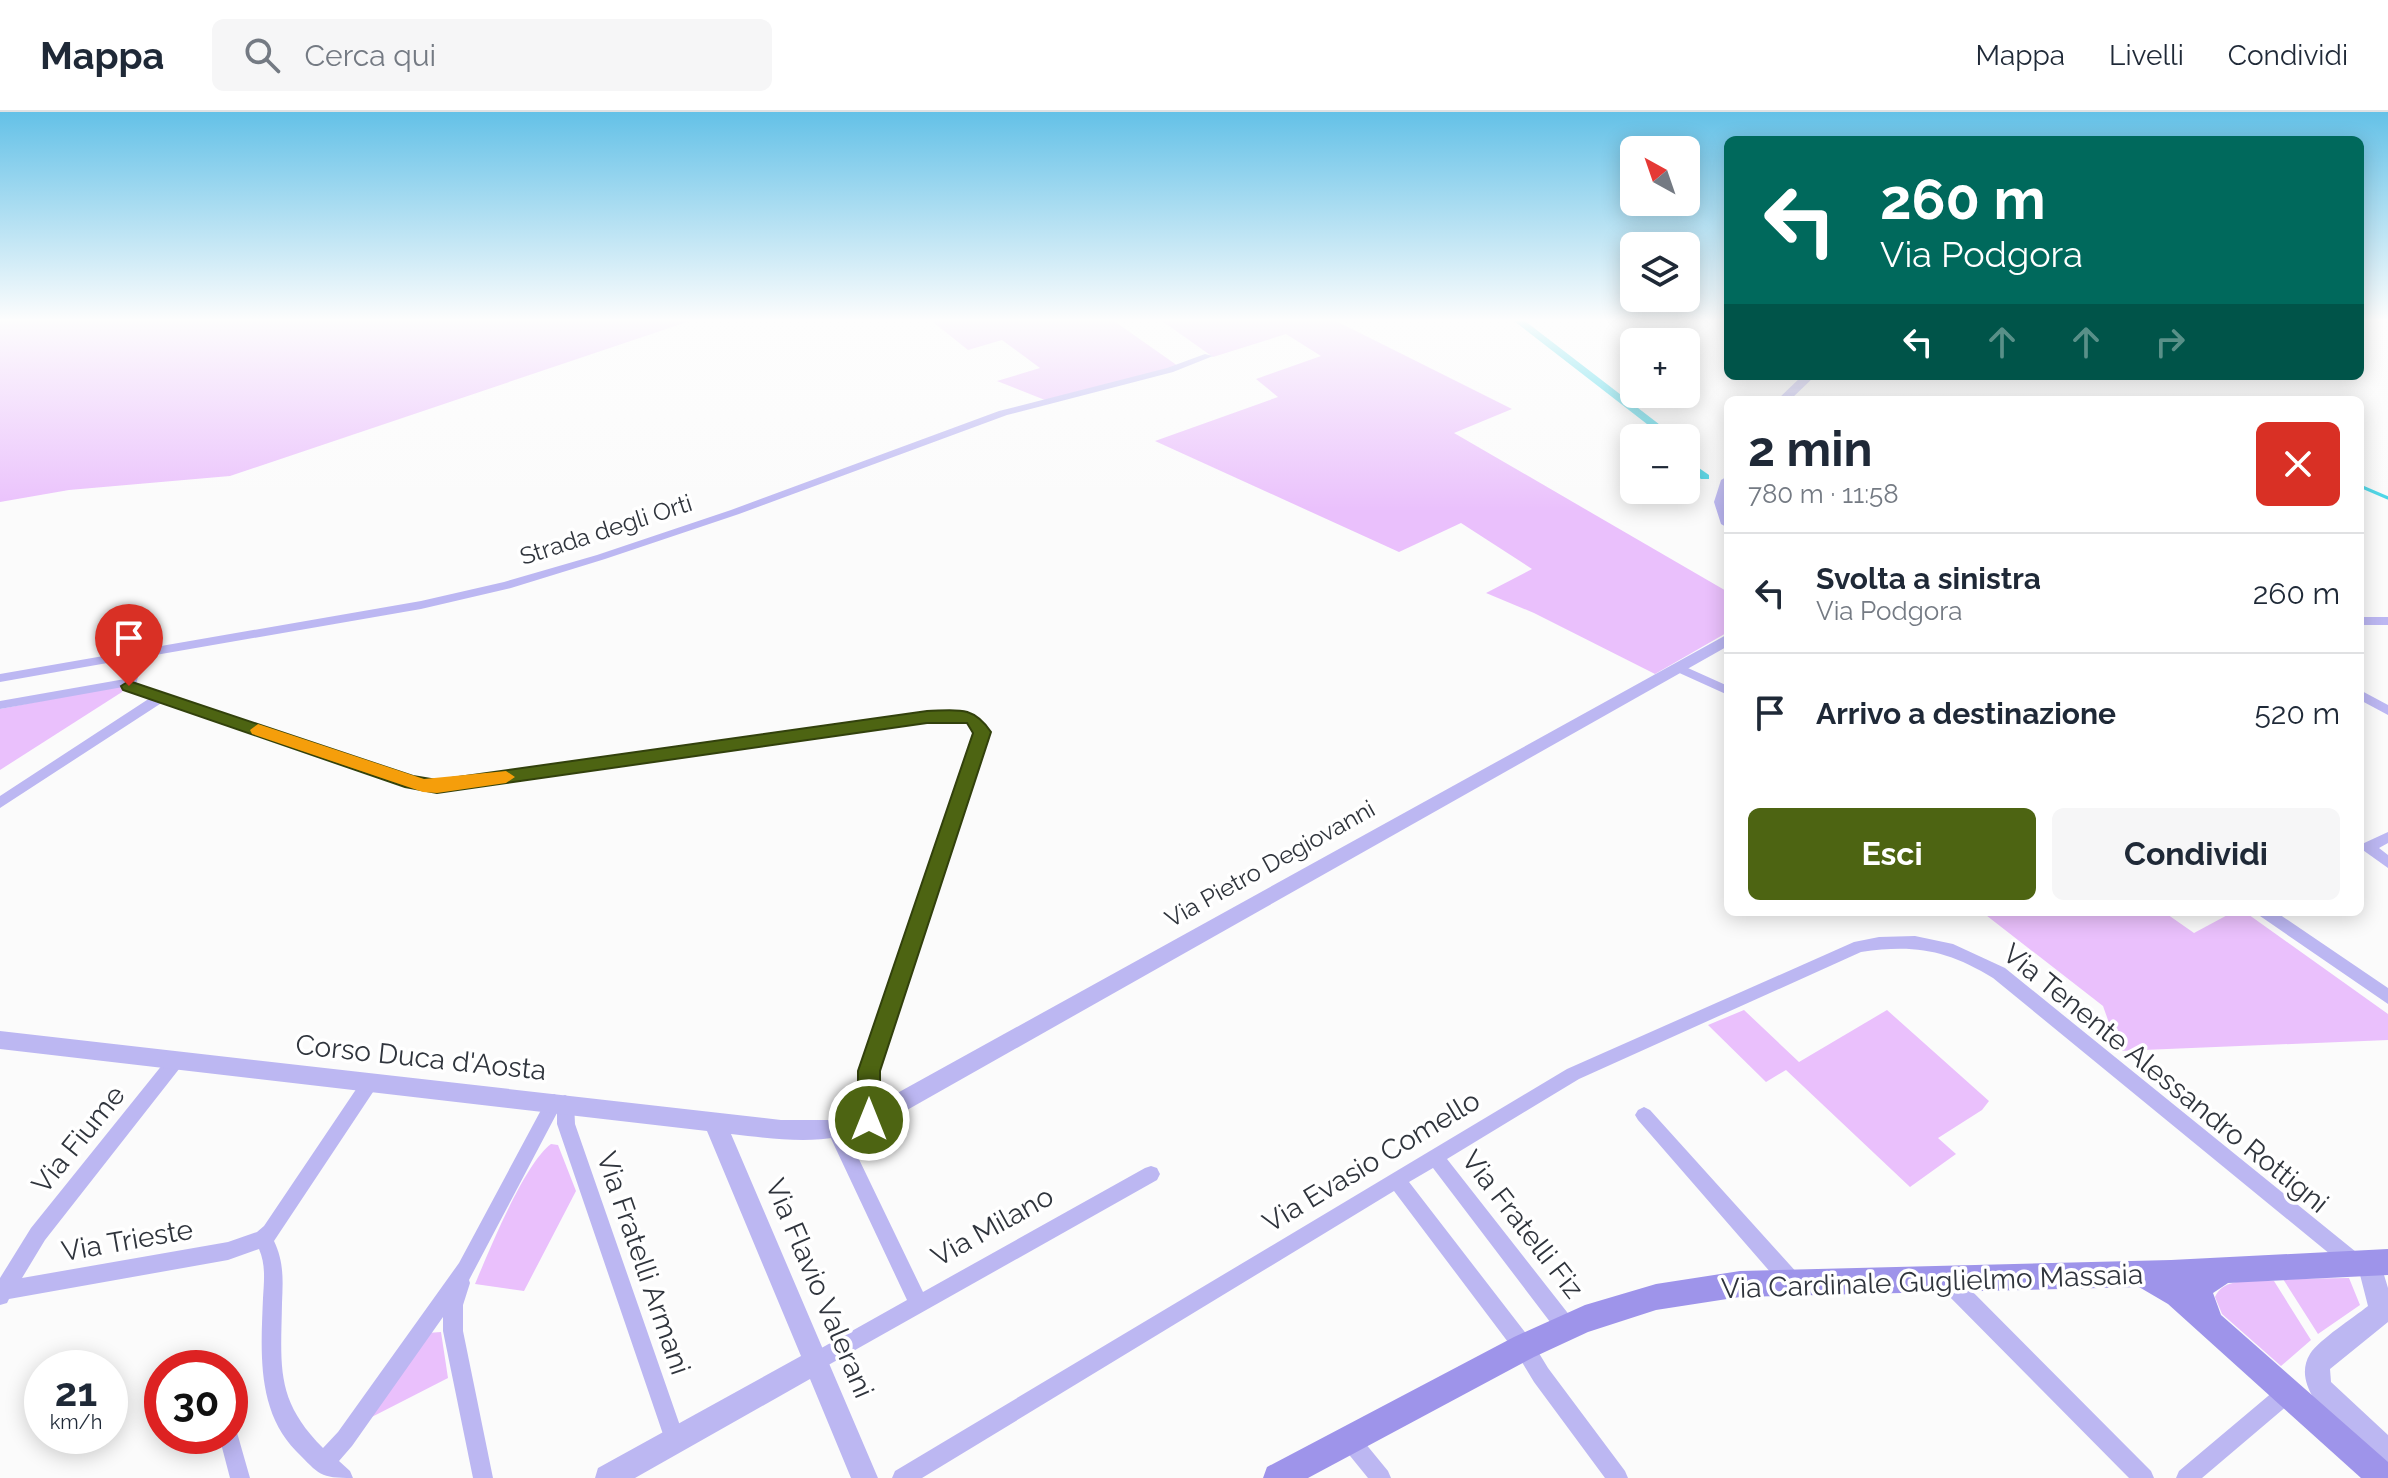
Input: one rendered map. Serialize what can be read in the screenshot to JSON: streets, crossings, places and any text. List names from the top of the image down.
{
  "streets": {
    "main road": ["Via Cardinale Guglielmo Massaia"],
    "street": [
      "Strada degli Orti",
      "Via Pietro Degiovanni",
      "Corso Duca d'Aosta",
      "Via Tenente Alessandro Rottigni",
      "Via Fiume",
      "Via Evasio Comello",
      "Via Fratelli Fiz",
      "Via Milano",
      "Via Trieste",
      "Via Fratelli Armani",
      "Via Flavio Valerani"
    ]
  },
  "crossings": [
    ["Via Pietro Degiovanni", "Corso Duca d'Aosta"],
    ["Corso Duca d'Aosta", "Via Fiume"],
    ["Corso Duca d'Aosta", "Via Fratelli Armani"],
    ["Corso Duca d'Aosta", "Via Flavio Valerani"],
    ["Via Tenente Alessandro Rottigni", "Via Evasio Comello"],
    ["Via Tenente Alessandro Rottigni", "Via Cardinale Guglielmo Massaia"],
    ["Via Fiume", "Via Trieste"],
    ["Via Evasio Comello", "Via Fratelli Fiz"],
    ["Via Fratelli Fiz", "Via Cardinale Guglielmo Massaia"],
    ["Via Milano", "Via Flavio Valerani"]
  ],
  "north": "top left",
  "page": {
    "header": "Mappa",
    "search": "Cerca qui",
    "nav": ["Mappa", "Livelli", "Condividi"],
    "map_buttons": ["+", "−"],
    "turn": ["260 m", "Via Podgora"],
    "heading": ["2 min", "780 m · 11:58"],
    "list": [
      {
        "name": "Svolta a sinistra",
        "note": "Via Podgora",
        "value": "260 m"
      },
      {
        "name": "Arrivo a destinazione",
        "value": "520 m"
      }
    ],
    "buttons": ["Esci", "Condividi"],
    "speed": "21 km/h",
    "limit": "30"
  }
}
